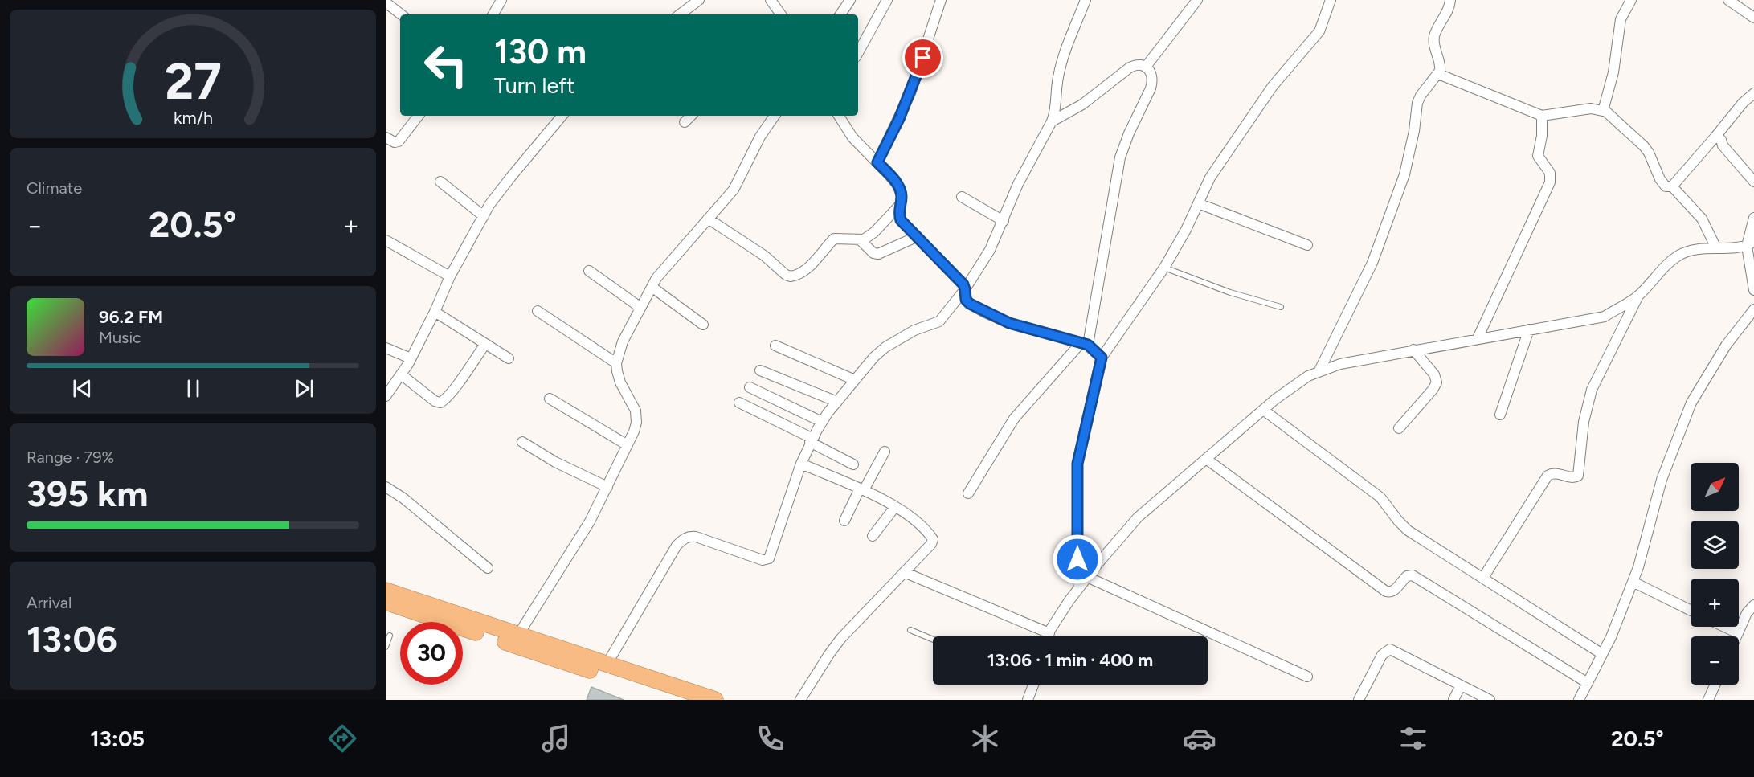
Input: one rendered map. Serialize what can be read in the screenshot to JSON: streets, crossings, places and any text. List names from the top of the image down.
{
  "north": "top right",
  "page": {
    "turn": ["130 m", "Turn left"],
    "tile": [
      "Climate",
      ["Range · 79%", "395 km"],
      ["Arrival", "13:06"]
    ],
    "heat": ["−", "20.5°", "+"],
    "song": ["96.2 FM", "Music"],
    "map_buttons": ["+", "−"],
    "limit": "30",
    "trip": "13:06 · 1 min · 400 m",
    "tabs": ["13:05", "20.5°"],
    "gauge": ["27", "km/h"]
  }
}
